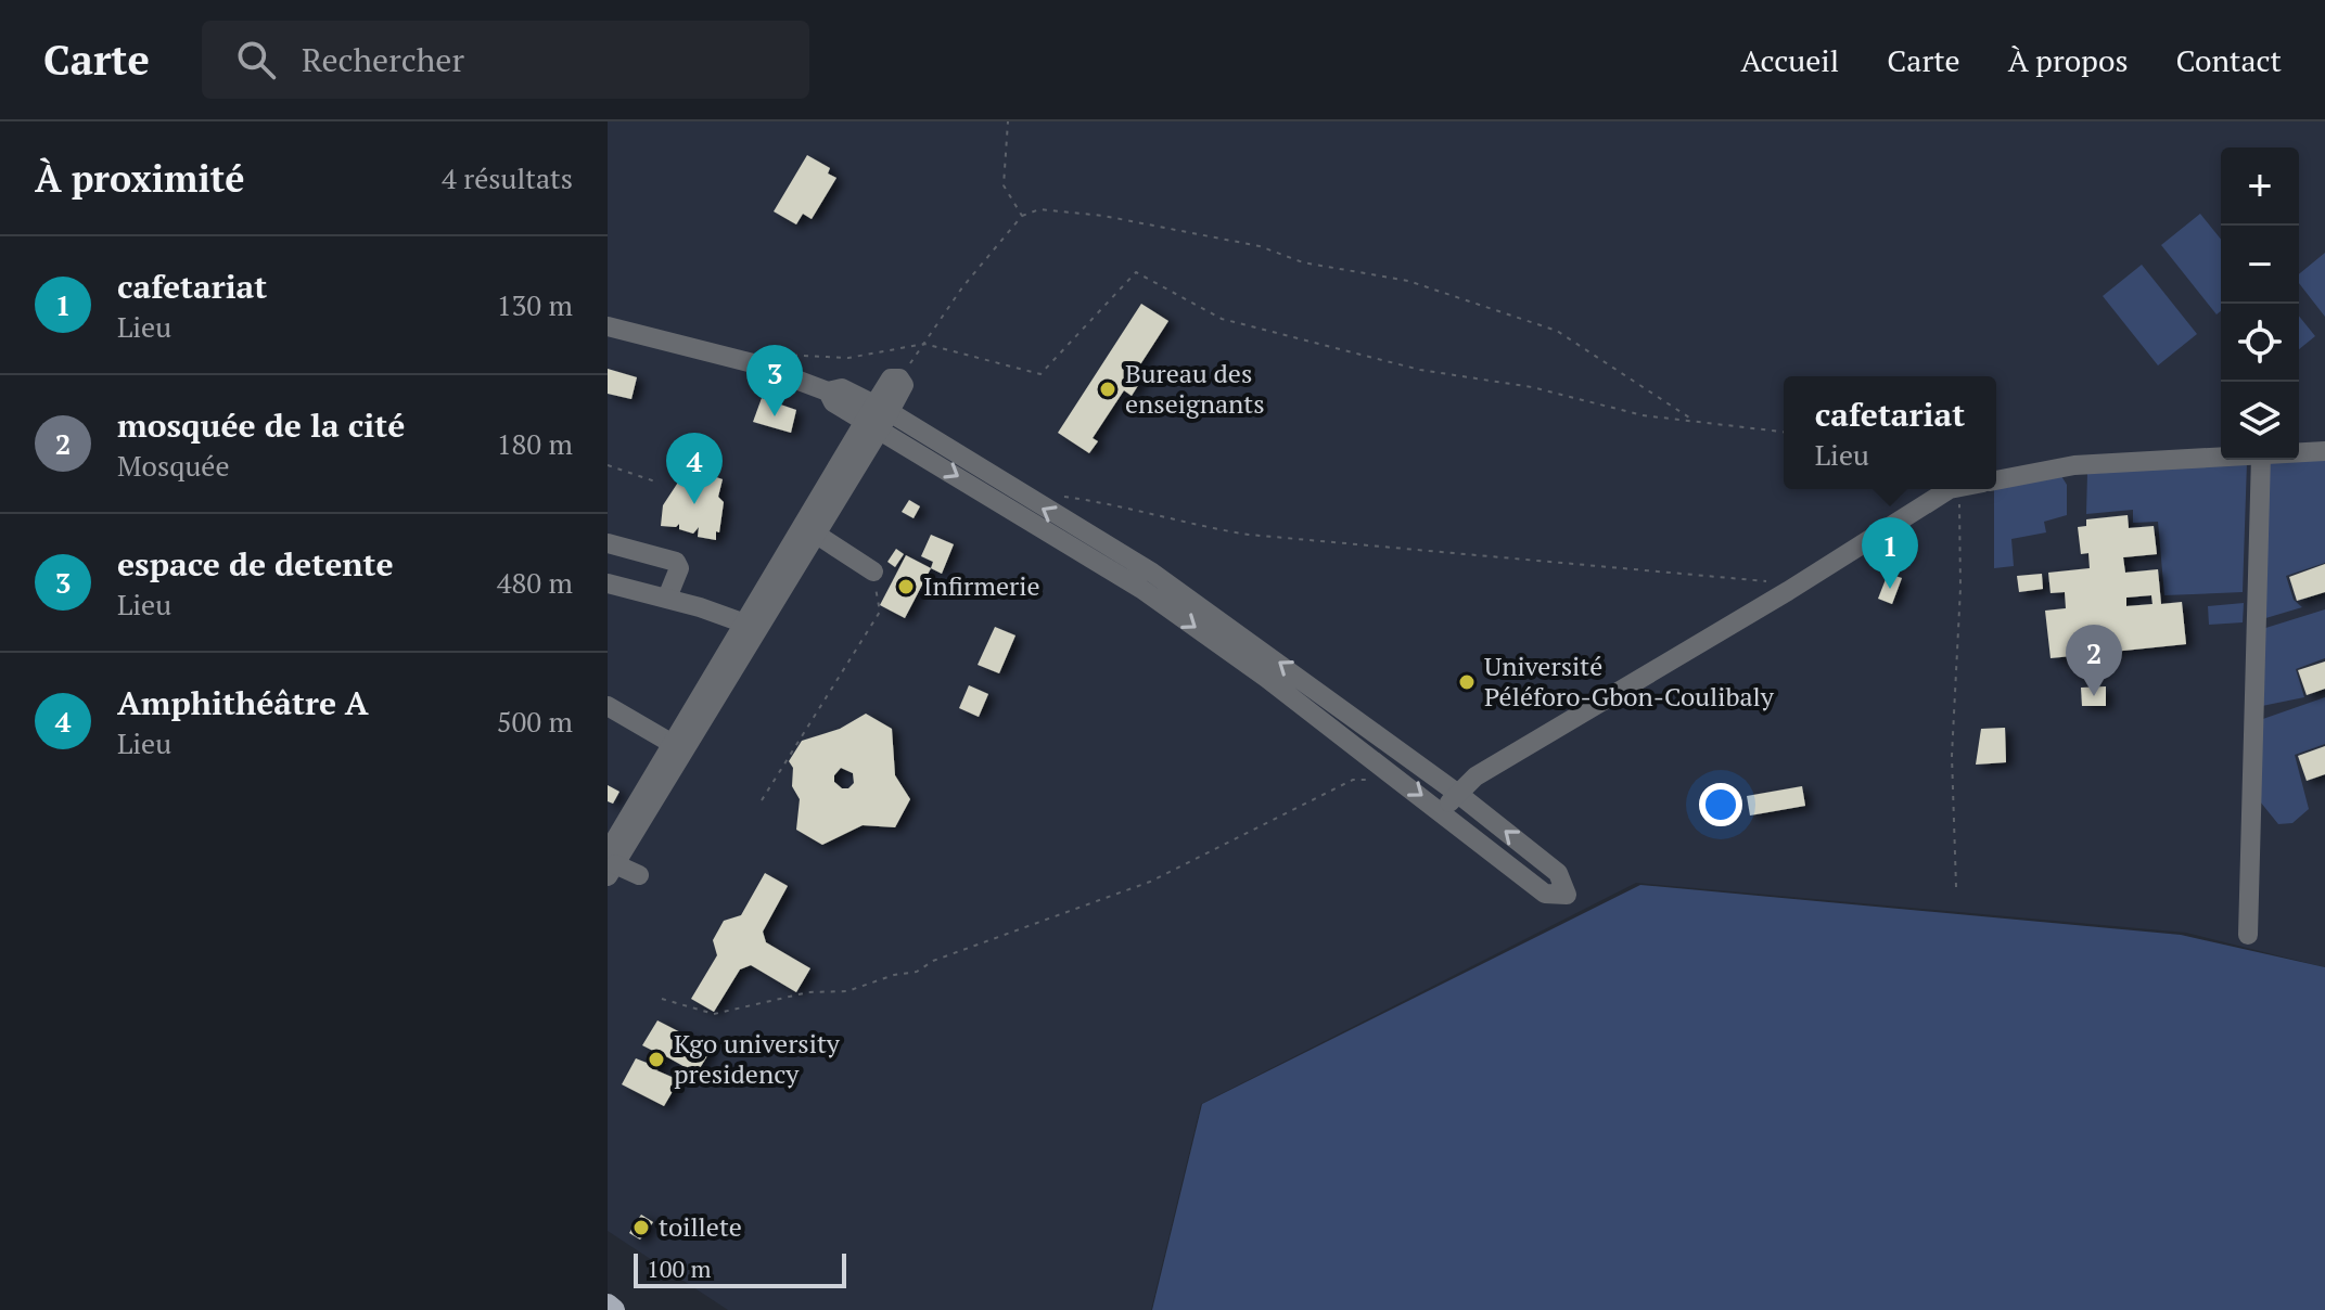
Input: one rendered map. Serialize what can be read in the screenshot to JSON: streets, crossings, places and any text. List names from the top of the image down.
{
  "places": [
    "Bureau des enseignants",
    "Infirmerie",
    "Université Péléforo-Gbon-Coulibaly",
    "Kgo university presidency",
    "toillete"
  ],
  "scale_bar": "100 m",
  "page": {
    "header": "Carte",
    "search": "Rechercher",
    "nav": [
      "Accueil",
      "Carte",
      "À propos",
      "Contact"
    ],
    "heading": ["À proximité", "4 résultats"],
    "map_buttons": ["+", "−"],
    "list": [
      {
        "mark": "1",
        "name": "cafetariat",
        "note": "Lieu",
        "value": "130 m"
      },
      {
        "mark": "2",
        "name": "mosquée de la cité",
        "note": "Mosquée",
        "value": "180 m"
      },
      {
        "mark": "3",
        "name": "espace de detente",
        "note": "Lieu",
        "value": "480 m"
      },
      {
        "mark": "4",
        "name": "Amphithéâtre A",
        "note": "Lieu",
        "value": "500 m"
      }
    ],
    "pins": [
      "3",
      "4",
      "1",
      "2"
    ],
    "popup": ["cafetariat", "Lieu"],
    "scale": "100 m"
  }
}
